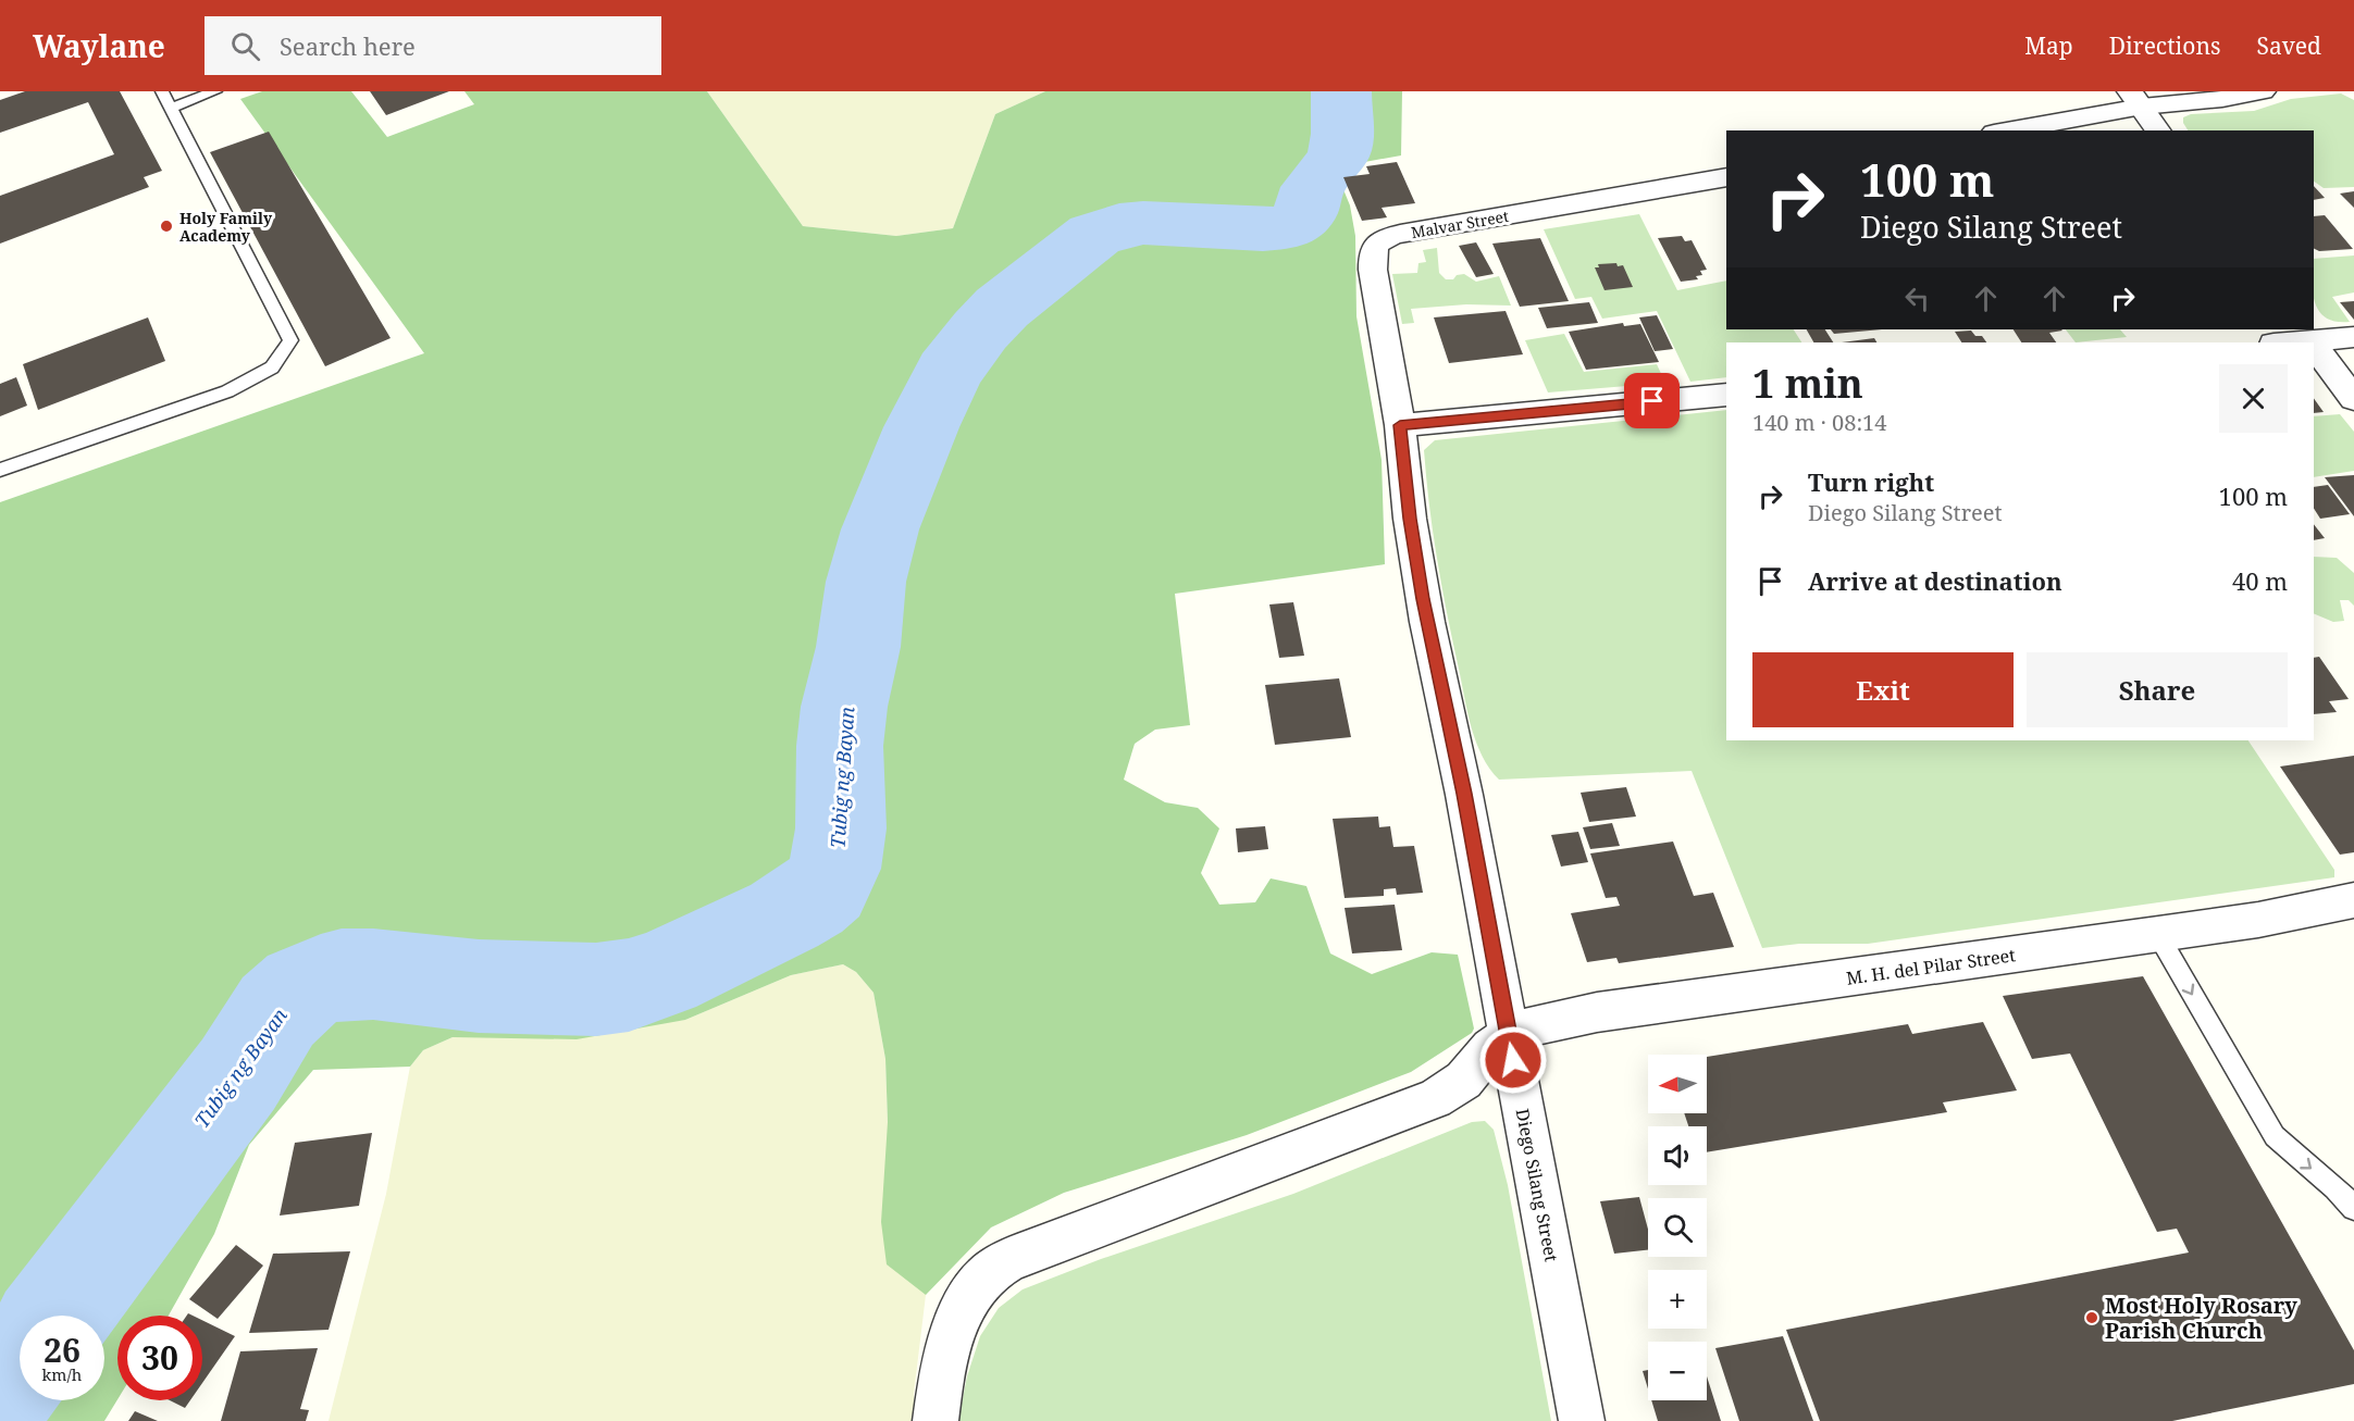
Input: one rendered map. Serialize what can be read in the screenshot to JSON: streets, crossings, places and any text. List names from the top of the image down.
{
  "streets": {
    "street": ["Malvar Street", "M. H. del Pilar Street", "Diego Silang Street"]
  },
  "crossings": [
    ["Malvar Street", "Diego Silang Street"],
    ["M. H. del Pilar Street", "Diego Silang Street"]
  ],
  "water": ["Tubig ng Bayan"],
  "places": ["Holy Family Academy", "Most Holy Rosary Parish Church"],
  "north": "left",
  "page": {
    "header": "Waylane",
    "search": "Search here",
    "nav": ["Map", "Directions", "Saved"],
    "turn": ["100 m", "Diego Silang Street"],
    "heading": ["1 min", "140 m · 08:14"],
    "list": [
      {
        "name": "Turn right",
        "note": "Diego Silang Street",
        "value": "100 m"
      },
      {
        "name": "Arrive at destination",
        "value": "40 m"
      }
    ],
    "buttons": ["Exit", "Share"],
    "map_buttons": ["+", "−"],
    "speed": "26 km/h",
    "limit": "30"
  }
}
